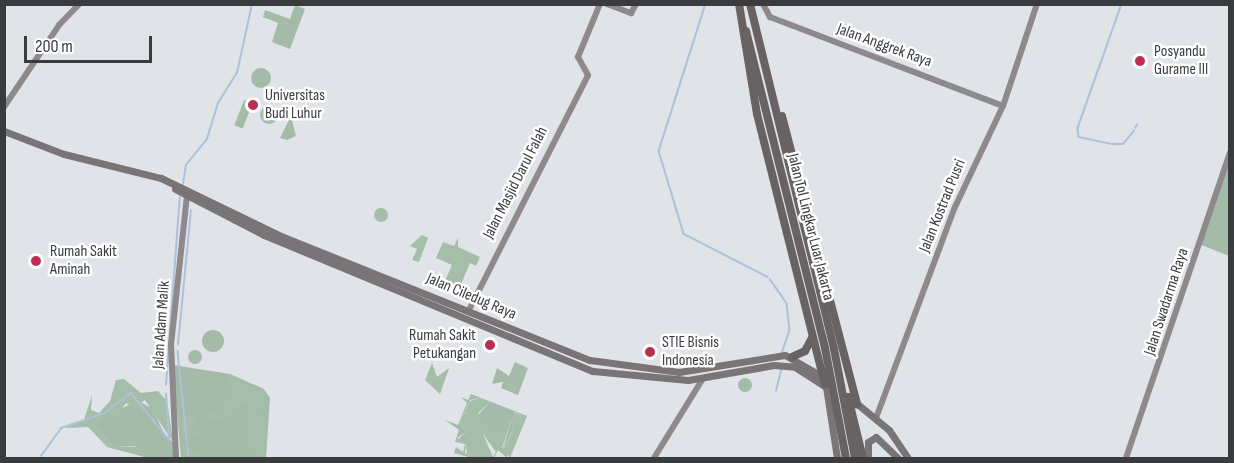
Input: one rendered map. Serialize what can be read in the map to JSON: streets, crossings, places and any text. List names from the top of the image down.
{
  "streets": {
    "highway": ["Jalan Tol Lingkar Luar Jakarta"],
    "main road": ["Jalan Ciledug Raya"],
    "street": [
      "Jalan Anggrek Raya",
      "Jalan Masjid Darul Falah",
      "Jalan Kostrad Pusri",
      "Jalan Swadarma Raya",
      "Jalan Adam Malik"
    ]
  },
  "crossings": [
    ["Jalan Anggrek Raya", "Jalan Kostrad Pusri"],
    ["Jalan Masjid Darul Falah", "Jalan Ciledug Raya"],
    ["Jalan Kostrad Pusri", "Jalan Ciledug Raya"],
    ["Jalan Ciledug Raya", "Jalan Adam Malik"]
  ],
  "places": [
    "Posyandu Gurame III",
    "Universitas Budi Luhur",
    "Rumah Sakit Aminah",
    "Rumah Sakit Petukangan",
    "STIE Bisnis Indonesia"
  ],
  "scale_bar": "200 m"
}
